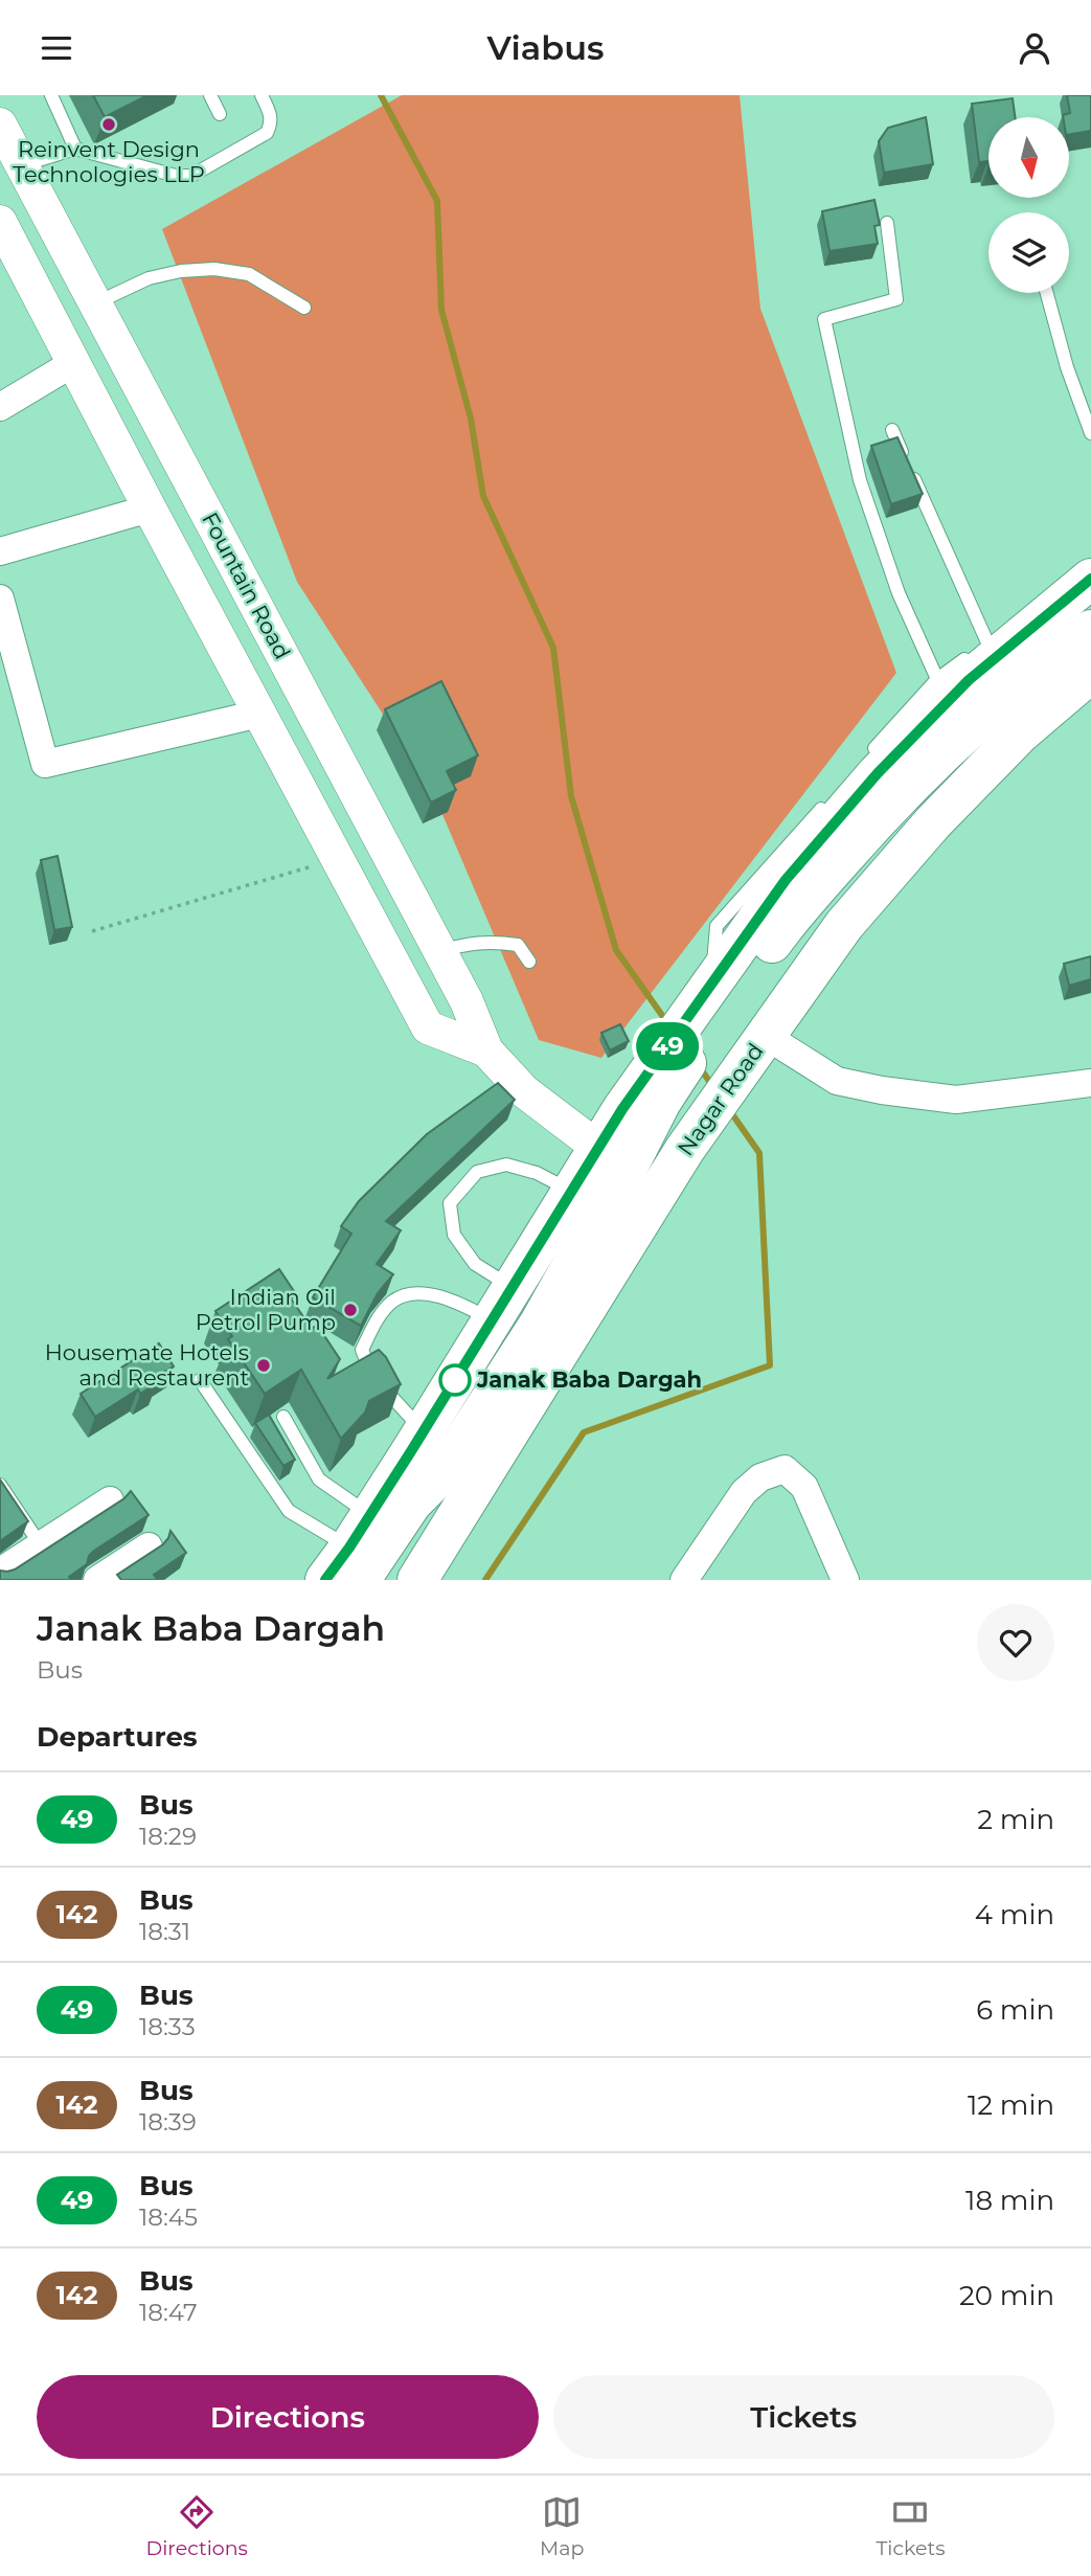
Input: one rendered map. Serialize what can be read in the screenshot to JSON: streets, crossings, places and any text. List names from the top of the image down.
{
  "streets": {
    "highway": ["Nagar Road"],
    "street": ["Fountain Road"]
  },
  "places": [
    "Reinvent Design Technologies LLP",
    "Indian Oil Petrol Pump",
    "Housemate Hotels and Restaurent",
    "Janak Baba Dargah"
  ],
  "lines": ["bus line 49"],
  "north": "bottom",
  "page": {
    "header": "Viabus",
    "on_map": "49",
    "heading": [
      ["Janak Baba Dargah", "Bus"],
      "Departures"
    ],
    "list": [
      {
        "mark": "49",
        "name": "Bus",
        "note": "18:29",
        "value": "2 min"
      },
      {
        "mark": "142",
        "name": "Bus",
        "note": "18:31",
        "value": "4 min"
      },
      {
        "mark": "49",
        "name": "Bus",
        "note": "18:33",
        "value": "6 min"
      },
      {
        "mark": "142",
        "name": "Bus",
        "note": "18:39",
        "value": "12 min"
      },
      {
        "mark": "49",
        "name": "Bus",
        "note": "18:45",
        "value": "18 min"
      },
      {
        "mark": "142",
        "name": "Bus",
        "note": "18:47",
        "value": "20 min"
      }
    ],
    "buttons": ["Directions", "Tickets"],
    "tabs": ["Directions", "Map", "Tickets"]
  }
}
